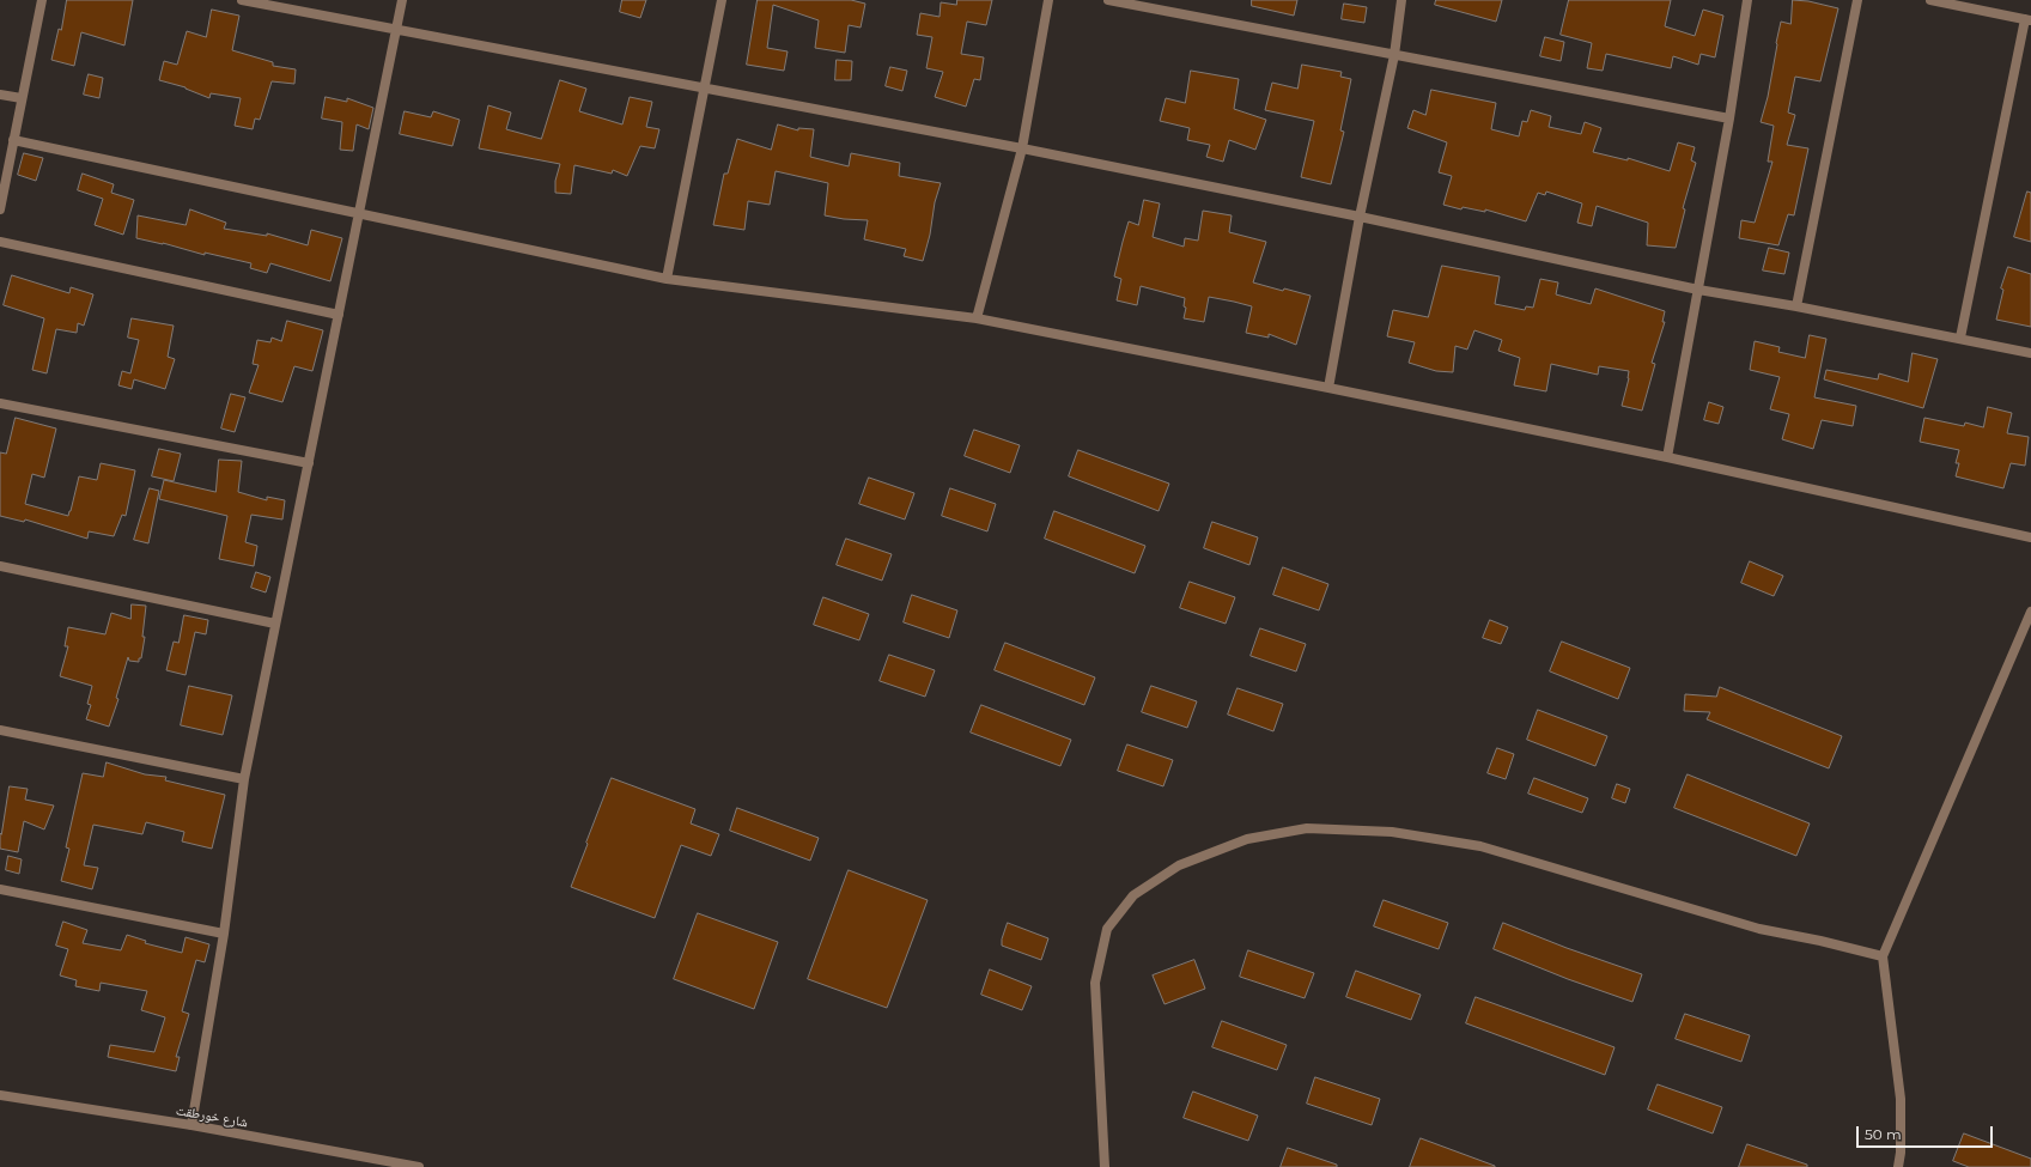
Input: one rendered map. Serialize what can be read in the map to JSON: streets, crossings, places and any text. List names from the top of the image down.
{
  "streets": {
    "street": ["شارع خورطقت"]
  },
  "scale_bar": "50 m"
}
